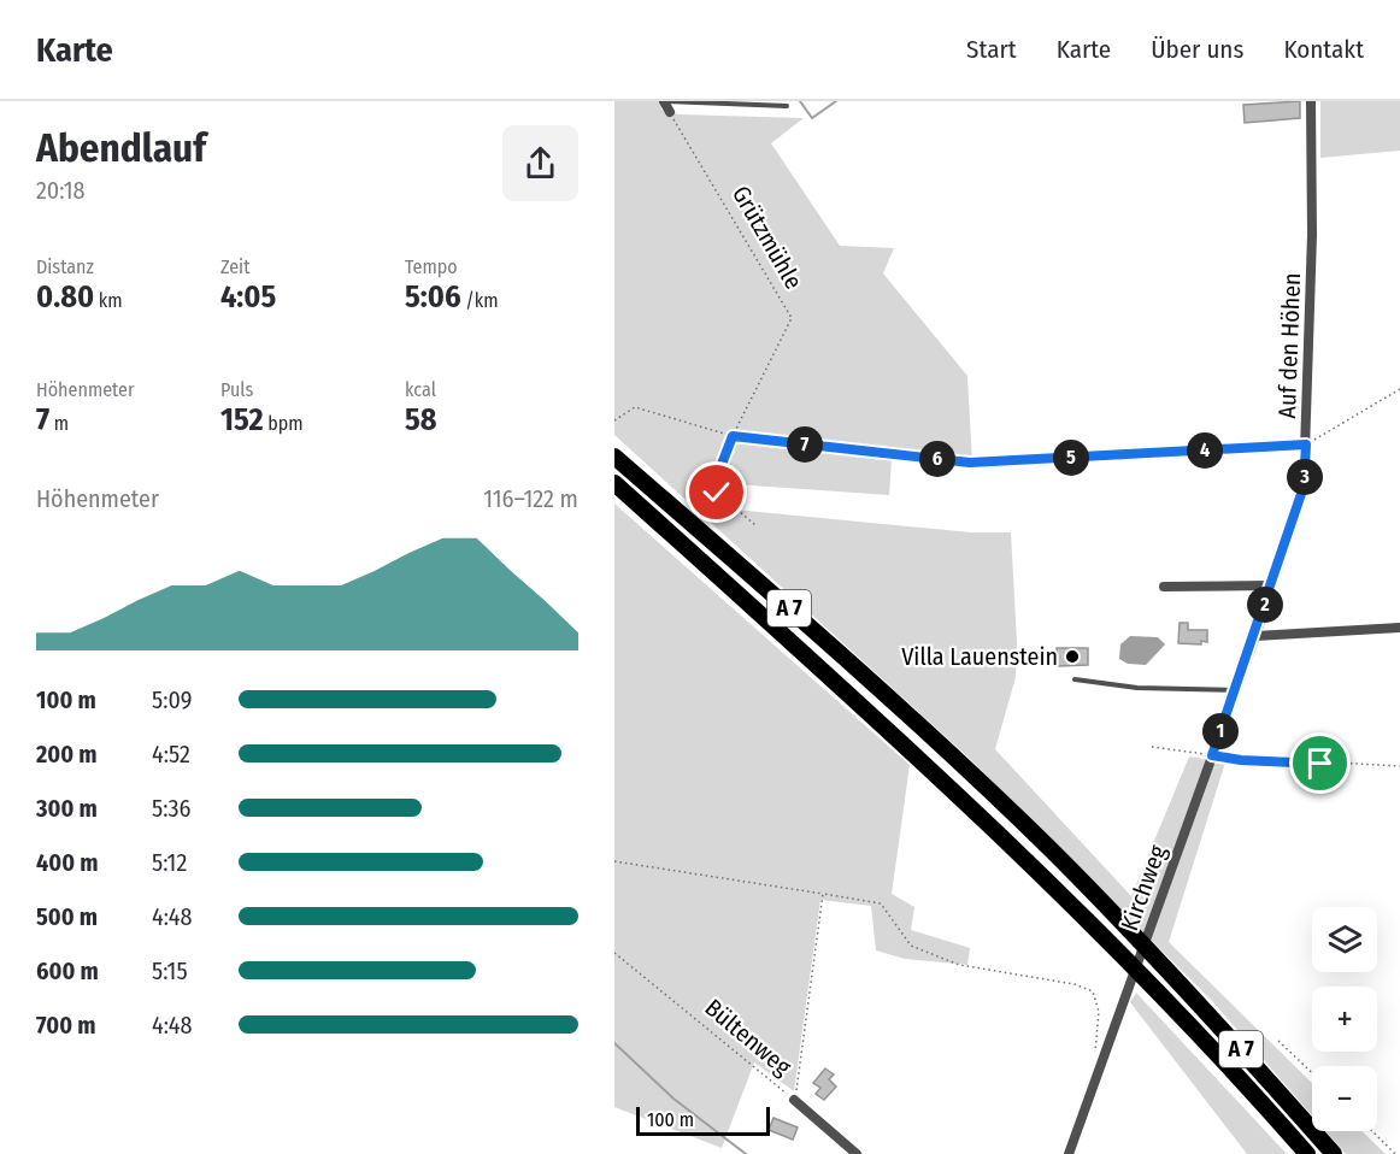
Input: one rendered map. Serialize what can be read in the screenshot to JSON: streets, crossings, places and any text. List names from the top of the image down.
{
  "streets": {
    "highway": ["A 7"],
    "street": ["Auf den Höhen", "Kirchweg", "Bültenweg"],
    "path": ["Grützmühle"]
  },
  "crossings": [
    ["Auf den Höhen", "Kirchweg"]
  ],
  "places": ["Villa Lauenstein"],
  "scale_bar": "100 m",
  "page": {
    "header": "Karte",
    "nav": [
      "Start",
      "Karte",
      "Über uns",
      "Kontakt"
    ],
    "heading": ["Abendlauf", "20:18"],
    "stats": [
      ["Distanz", "0.80 km"],
      ["Zeit", "4:05"],
      ["Tempo", "5:06 /km"],
      ["Höhenmeter", "7 m"],
      ["Puls", "152 bpm"],
      ["kcal", "58"]
    ],
    "pins": [
      "7",
      "4",
      "5",
      "6",
      "3",
      "2",
      "1"
    ],
    "chart": ["Höhenmeter", "116–122 m"],
    "list": [
      {
        "name": "100 m",
        "note": "5:09"
      },
      {
        "name": "200 m",
        "note": "4:52"
      },
      {
        "name": "300 m",
        "note": "5:36"
      },
      {
        "name": "400 m",
        "note": "5:12"
      },
      {
        "name": "500 m",
        "note": "4:48"
      },
      {
        "name": "600 m",
        "note": "5:15"
      },
      {
        "name": "700 m",
        "note": "4:48"
      }
    ],
    "map_buttons": ["+", "−"],
    "scale": "100 m"
  }
}
